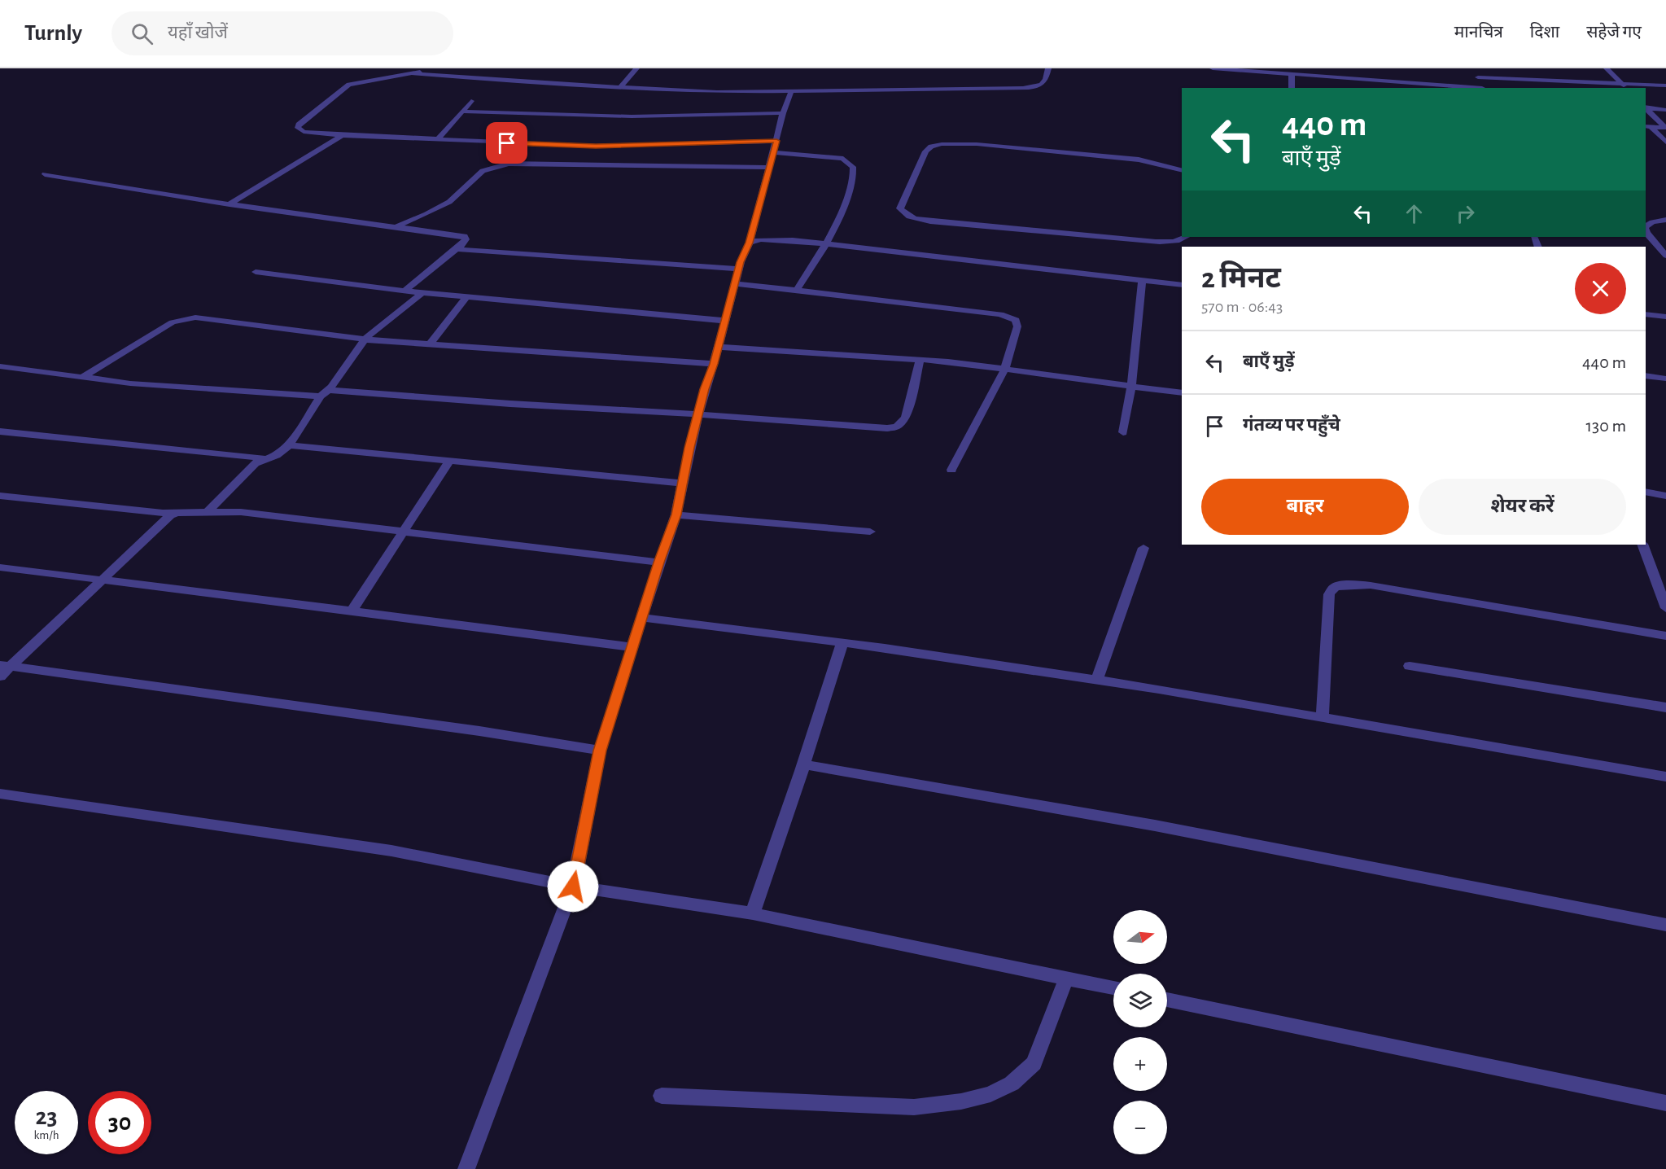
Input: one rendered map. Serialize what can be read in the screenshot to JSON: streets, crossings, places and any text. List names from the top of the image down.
{
  "north": "right",
  "page": {
    "header": "Turnly",
    "search": "यहाँ खोजें",
    "nav": ["मानचित्र", "दिशा", "सहेजे गए"],
    "turn": ["440 m", "बाएँ मुड़ें"],
    "heading": ["2 मिनट", "570 m · 06:43"],
    "list": [
      {
        "name": "बाएँ मुड़ें",
        "value": "440 m"
      },
      {
        "name": "गंतव्य पर पहुँचे",
        "value": "130 m"
      }
    ],
    "buttons": ["बाहर", "शेयर करें"],
    "map_buttons": ["+", "−"],
    "speed": "23 km/h",
    "limit": "30"
  }
}
